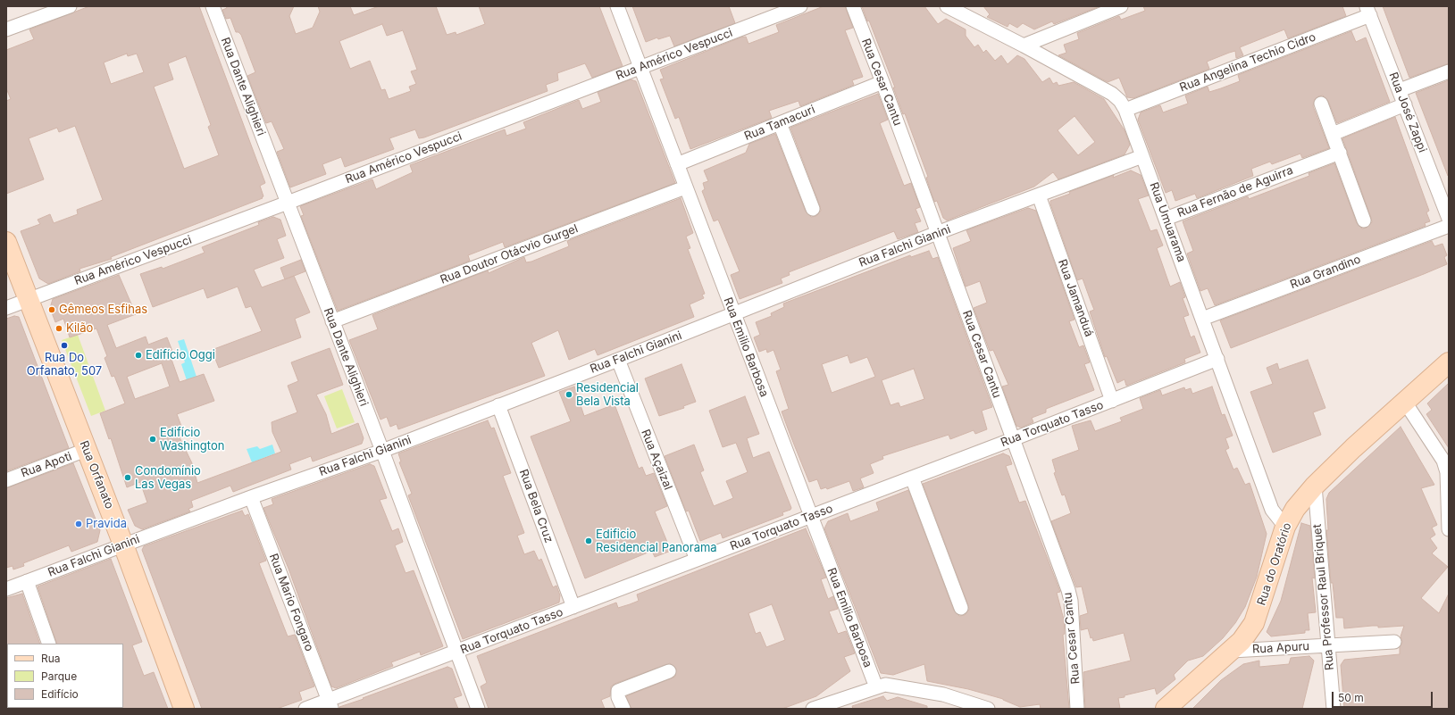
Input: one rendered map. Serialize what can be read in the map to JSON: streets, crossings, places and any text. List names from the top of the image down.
{
  "streets": {
    "main road": ["Rua Orfanato", "Rua do Oratório"],
    "street": [
      "Rua Américo Vespucci",
      "Rua Angelina Techio Cidro",
      "Rua Cesar Cantu",
      "Rua Dante Alighieri",
      "Rua José Zappi",
      "Rua Tamacuri",
      "Rua Fernão de Aguirra",
      "Rua Umuarama",
      "Rua Falchi Gianini",
      "Rua Doutor Otácvio Gurgel",
      "Rua Grandino",
      "Rua Jamanduá",
      "Rua Emilio Barbosa",
      "Rua Torquato Tasso",
      "Rua Açaizal",
      "Rua Apoti",
      "Rua Bela Cruz",
      "Rua Professor Raul Briquet",
      "Rua Mario Fongaro",
      "Rua Apuru"
    ]
  },
  "crossings": [
    ["Rua Américo Vespucci", "Rua Dante Alighieri"],
    ["Rua Américo Vespucci", "Rua Emilio Barbosa"],
    ["Rua Américo Vespucci", "Rua Orfanato"],
    ["Rua Angelina Techio Cidro", "Rua José Zappi"],
    ["Rua Angelina Techio Cidro", "Rua Umuarama"],
    ["Rua Cesar Cantu", "Rua Tamacuri"],
    ["Rua Cesar Cantu", "Rua Falchi Gianini"],
    ["Rua Cesar Cantu", "Rua Torquato Tasso"],
    ["Rua Dante Alighieri", "Rua Falchi Gianini"],
    ["Rua Dante Alighieri", "Rua Doutor Otácvio Gurgel"],
    ["Rua Dante Alighieri", "Rua Torquato Tasso"],
    ["Rua Tamacuri", "Rua Emilio Barbosa"],
    ["Rua Fernão de Aguirra", "Rua Umuarama"],
    ["Rua Umuarama", "Rua Falchi Gianini"],
    ["Rua Umuarama", "Rua Grandino"],
    ["Rua Umuarama", "Rua Torquato Tasso"],
    ["Rua Umuarama", "Rua do Oratório"],
    ["Rua Falchi Gianini", "Rua Jamanduá"],
    ["Rua Falchi Gianini", "Rua Emilio Barbosa"],
    ["Rua Falchi Gianini", "Rua Açaizal"],
    ["Rua Falchi Gianini", "Rua Orfanato"],
    ["Rua Falchi Gianini", "Rua Bela Cruz"],
    ["Rua Falchi Gianini", "Rua Mario Fongaro"],
    ["Rua Doutor Otácvio Gurgel", "Rua Emilio Barbosa"],
    ["Rua Jamanduá", "Rua Torquato Tasso"],
    ["Rua Emilio Barbosa", "Rua Torquato Tasso"],
    ["Rua Torquato Tasso", "Rua Açaizal"],
    ["Rua Torquato Tasso", "Rua Bela Cruz"],
    ["Rua Torquato Tasso", "Rua Mario Fongaro"],
    ["Rua Apoti", "Rua Orfanato"],
    ["Rua do Oratório", "Rua Professor Raul Briquet"],
    ["Rua do Oratório", "Rua Apuru"],
    ["Rua Professor Raul Briquet", "Rua Apuru"]
  ],
  "places": [
    "Gêmeos Esfihas",
    "Kilão",
    "Rua Do Orfanato, 507",
    "Edifício Oggi",
    "Residencial Bela Vista",
    "Edifício Washington",
    "Condomínio Las Vegas",
    "Pravida",
    "Edificio Residencial Panorama"
  ],
  "legend": ["Rua", "Parque", "Edifício"],
  "scale_bar": "50 m"
}
